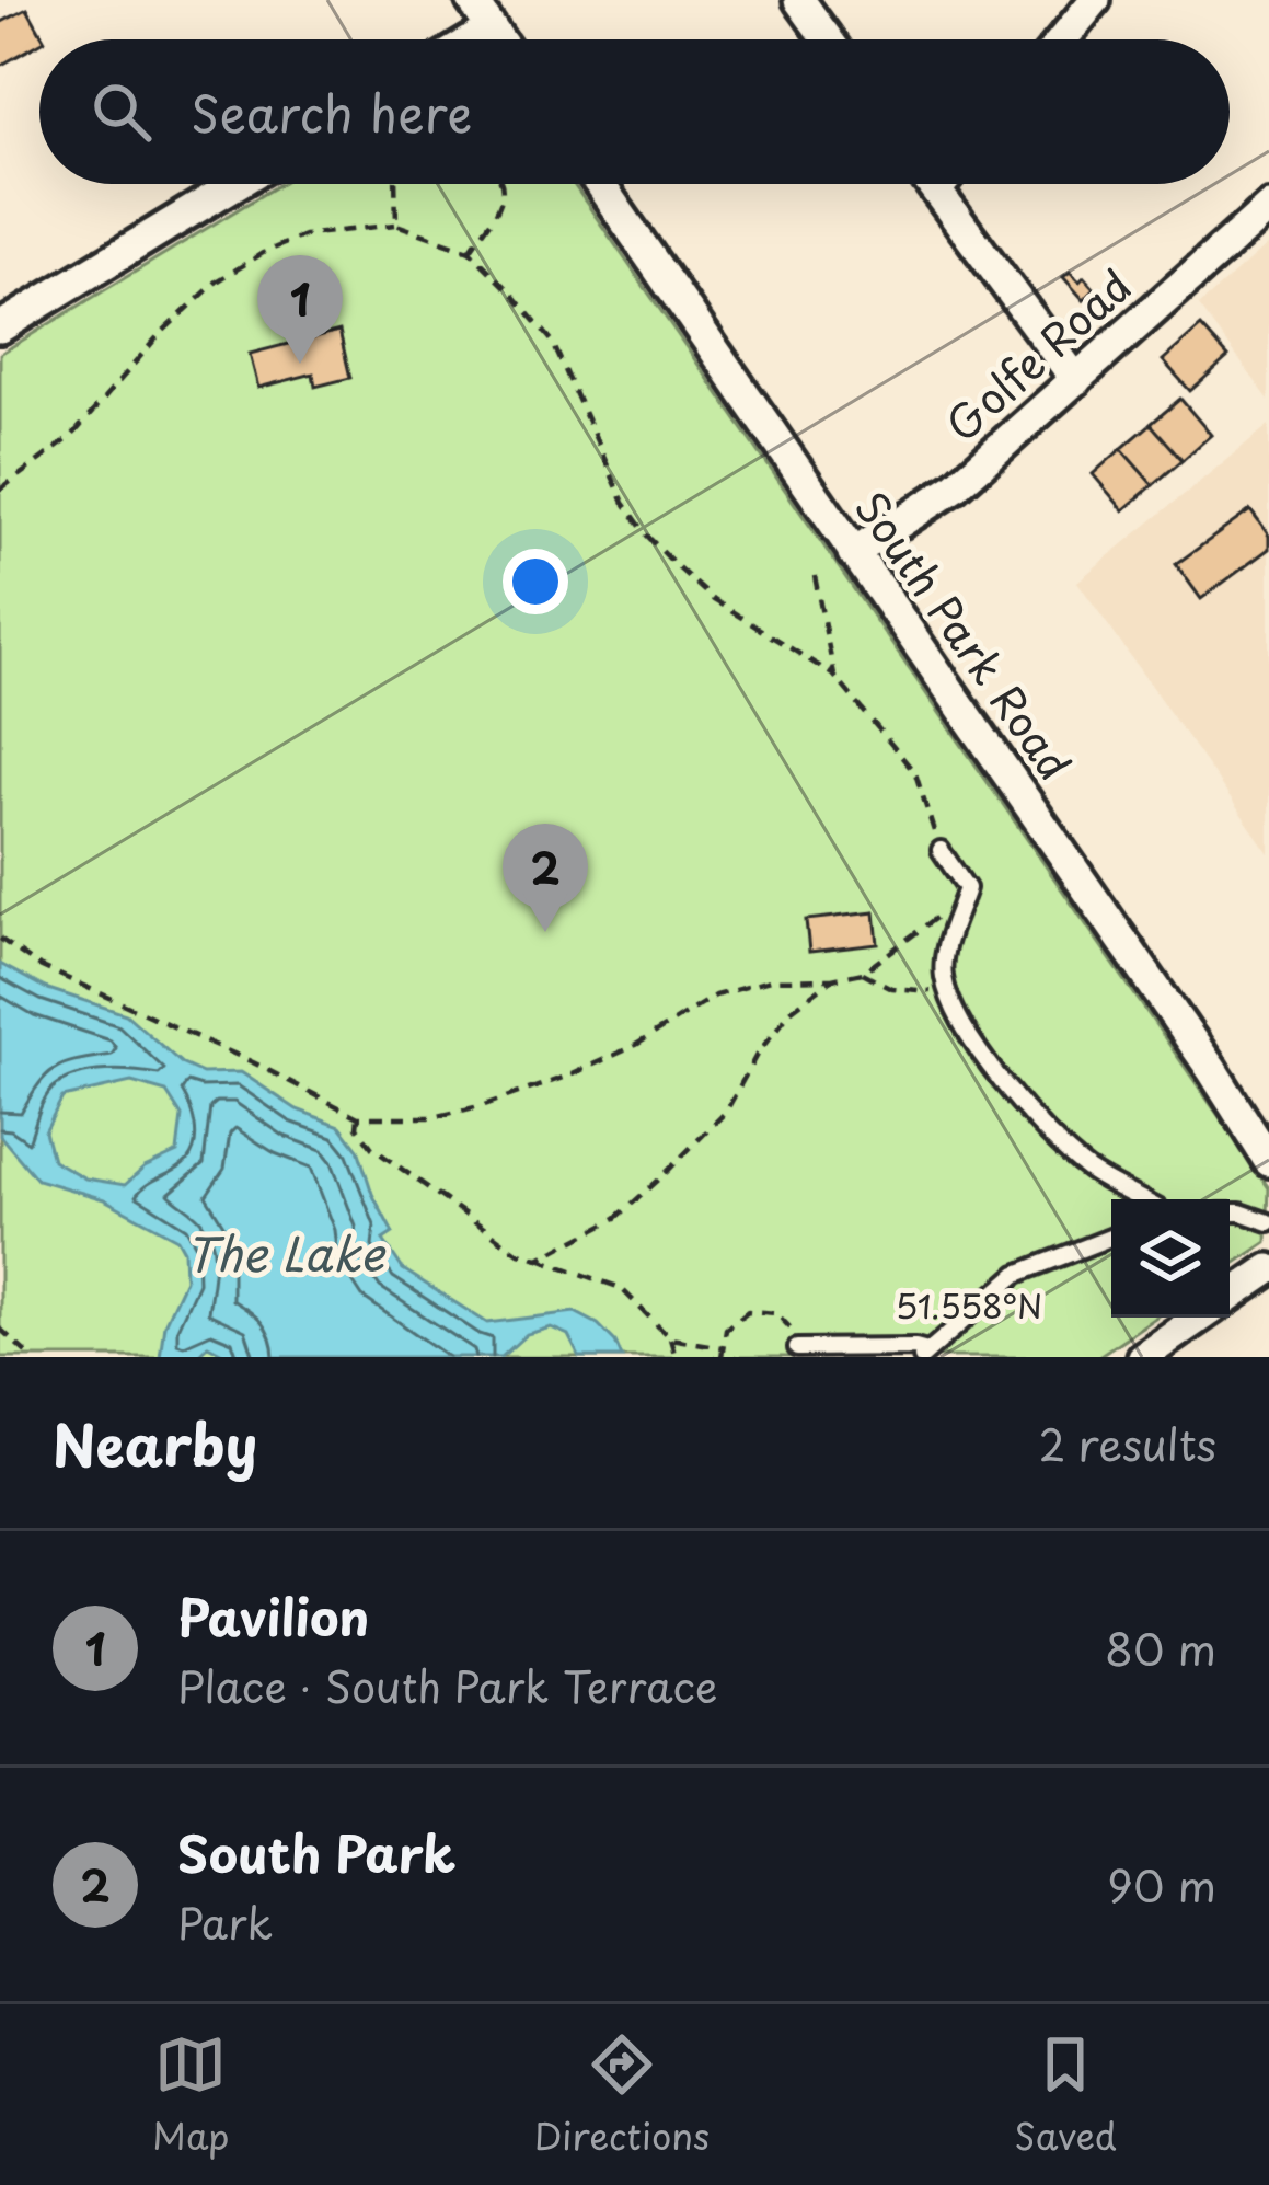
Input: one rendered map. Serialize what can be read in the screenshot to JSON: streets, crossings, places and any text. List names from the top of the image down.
{
  "streets": {
    "street": ["Golfe Road", "South Park Road"]
  },
  "crossings": [
    ["Golfe Road", "South Park Road"]
  ],
  "water": ["The Lake"],
  "page": {
    "search": "Search here",
    "pins": ["1", "2"],
    "heading": ["Nearby", "2 results"],
    "list": [
      {
        "mark": "1",
        "name": "Pavilion",
        "note": "Place · South Park Terrace",
        "value": "80 m"
      },
      {
        "mark": "2",
        "name": "South Park",
        "note": "Park",
        "value": "90 m"
      }
    ],
    "nav": ["Map", "Directions", "Saved"]
  },
  "coordinates": ["51.558°N"]
}
